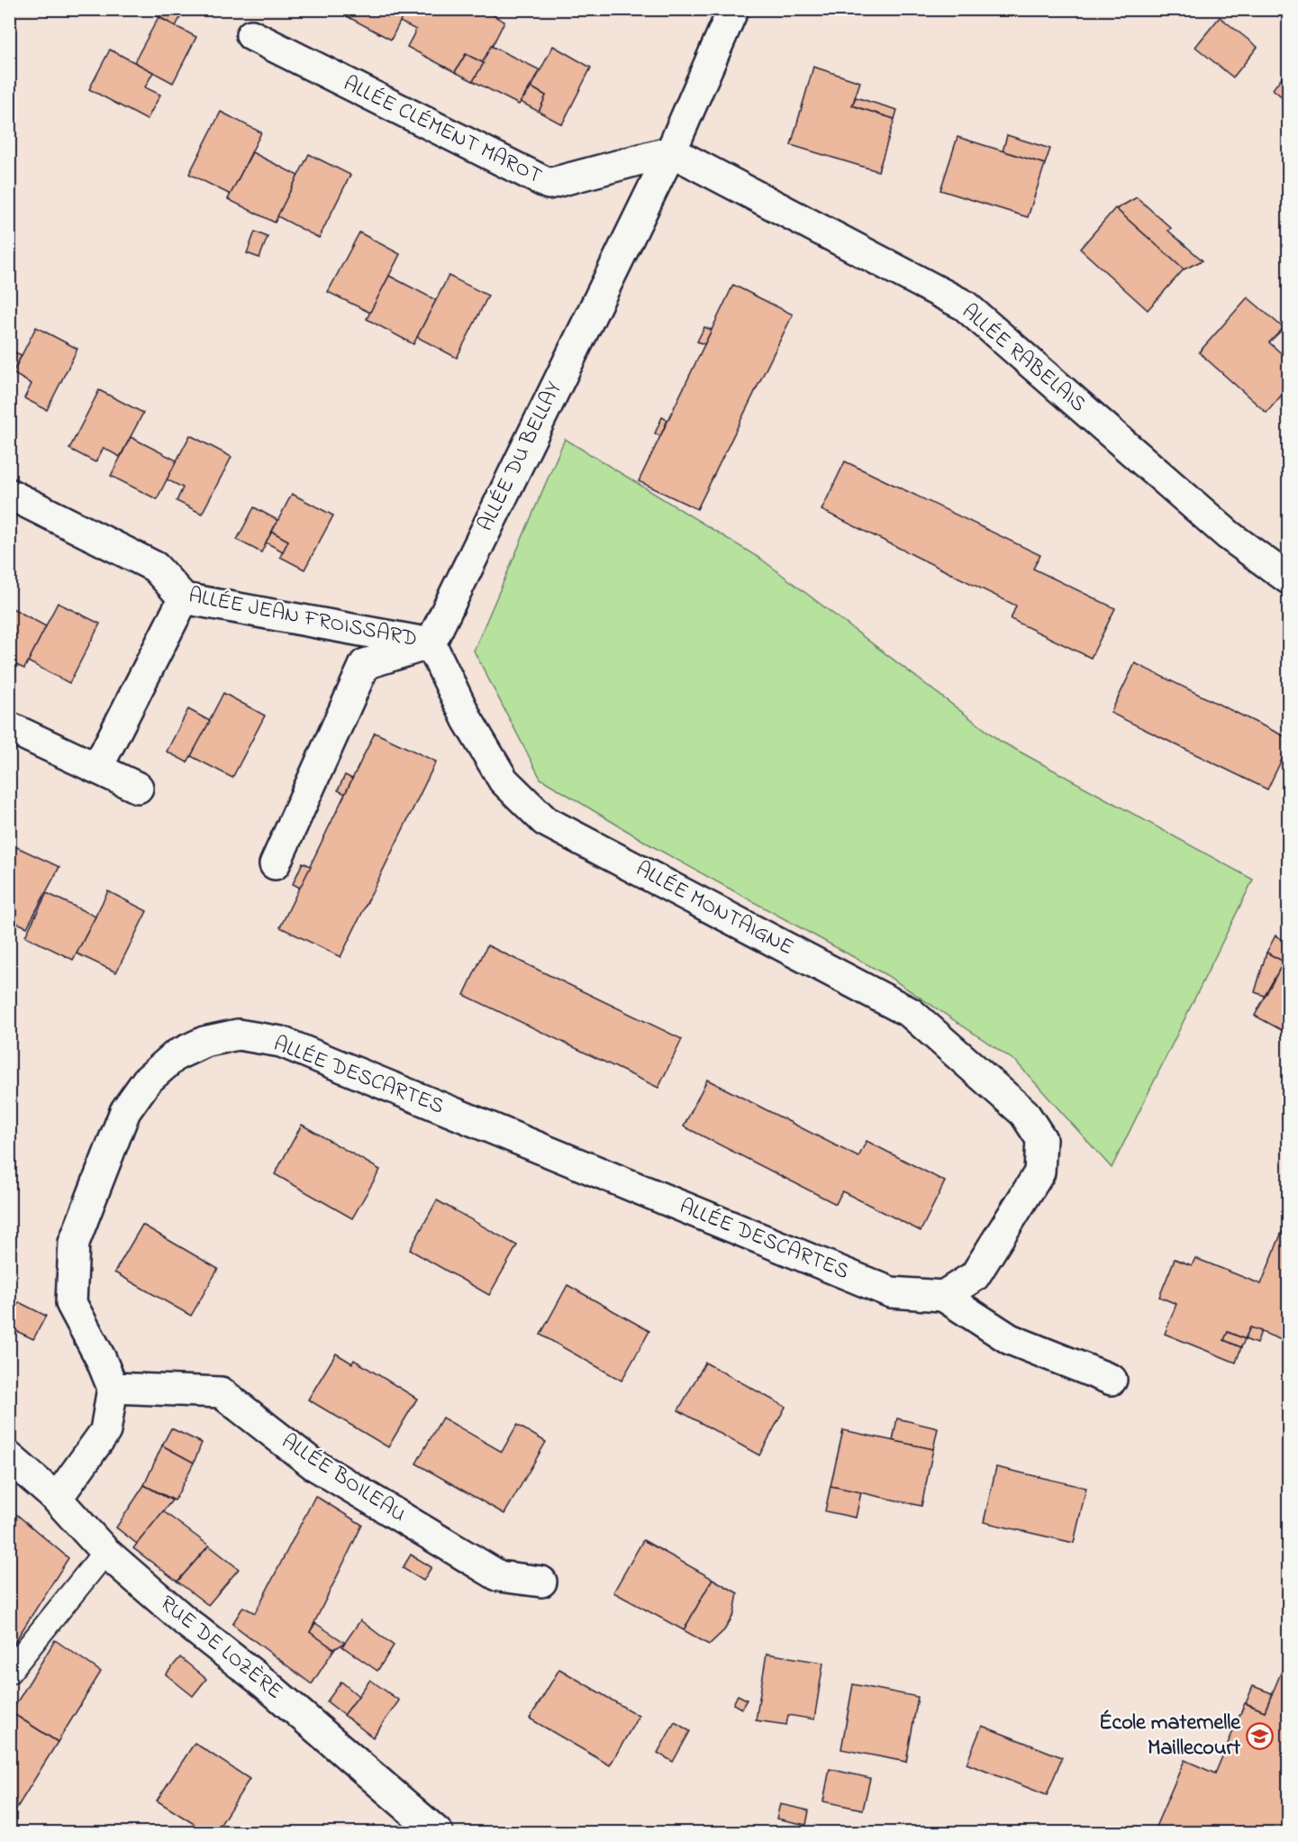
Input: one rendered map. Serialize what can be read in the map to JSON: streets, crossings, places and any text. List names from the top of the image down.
{
  "streets": {
    "street": [
      "ALLÉE CLÉMENT MAROT",
      "ALLÉE RABELAIS",
      "ALLÉE DU BELLAY",
      "ALLÉE JEAN FROISSARD",
      "ALLÉE MONTAIGNE",
      "ALLÉE DESCARTES",
      "ALLÉE BOILEAU",
      "RUE DE LOZÈRE"
    ]
  },
  "crossings": [
    ["ALLÉE CLÉMENT MAROT", "ALLÉE RABELAIS"],
    ["ALLÉE CLÉMENT MAROT", "ALLÉE DU BELLAY"],
    ["ALLÉE RABELAIS", "ALLÉE DU BELLAY"],
    ["ALLÉE DU BELLAY", "ALLÉE JEAN FROISSARD"],
    ["ALLÉE DU BELLAY", "ALLÉE MONTAIGNE"],
    ["ALLÉE JEAN FROISSARD", "ALLÉE MONTAIGNE"],
    ["ALLÉE MONTAIGNE", "ALLÉE DESCARTES"],
    ["ALLÉE DESCARTES", "ALLÉE BOILEAU"]
  ],
  "places": {
    "school or university": ["École maternelle Maillecourt"]
  }
}
